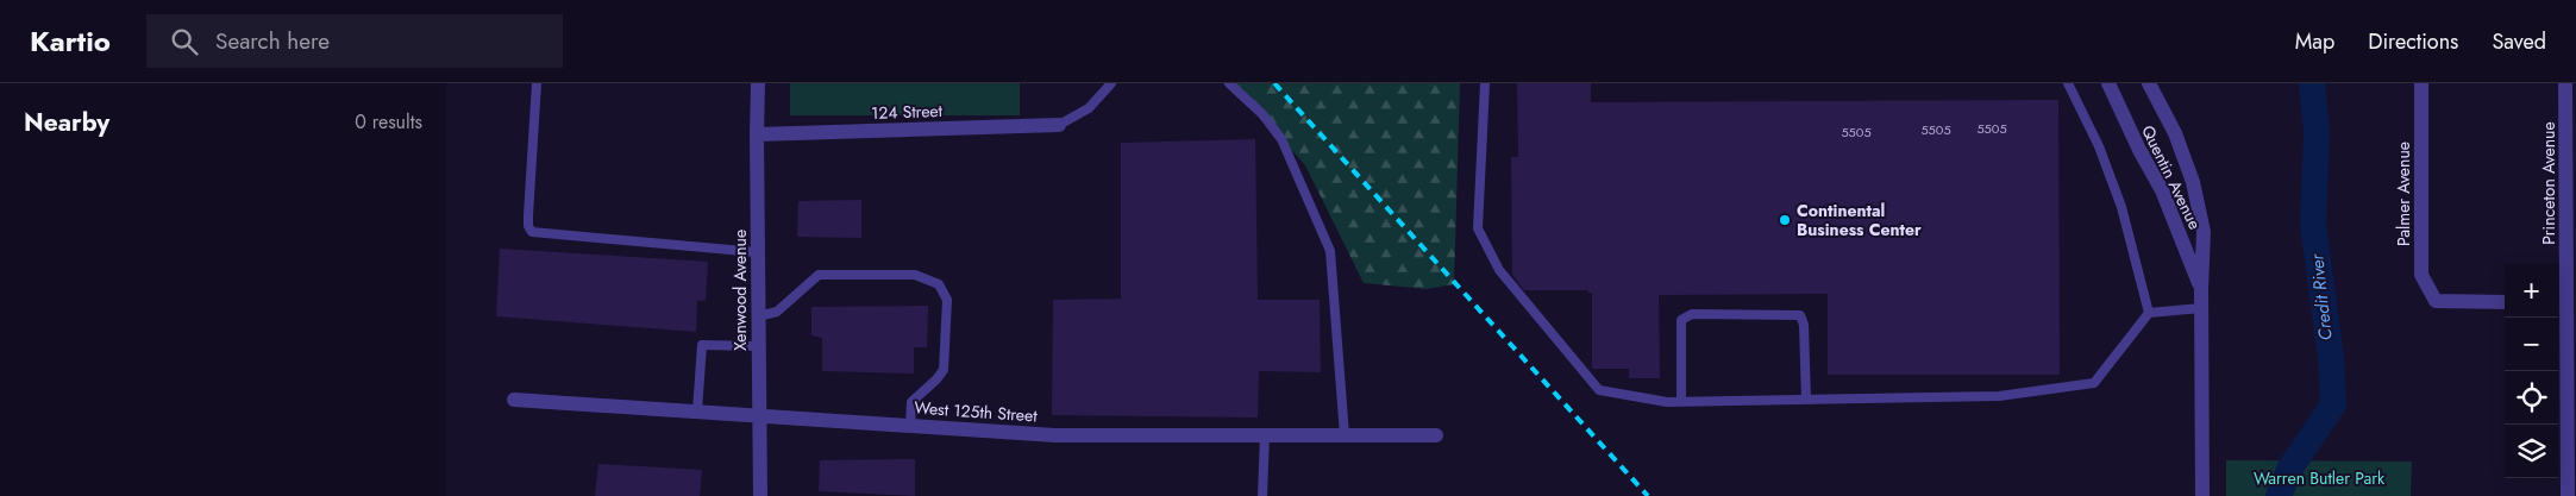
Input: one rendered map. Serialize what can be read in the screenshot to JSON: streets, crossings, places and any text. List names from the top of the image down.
{
  "streets": {
    "street": [
      "124 Street",
      "Quentin Avenue",
      "Princeton Avenue",
      "Palmer Avenue",
      "Xenwood Avenue",
      "West 125th Street"
    ]
  },
  "crossings": [
    ["124 Street", "Xenwood Avenue"],
    ["Xenwood Avenue", "West 125th Street"]
  ],
  "water": ["Credit River"],
  "parks": ["Warren Butler Park"],
  "places": ["Continental Business Center"],
  "house_numbers": ["5505", "5505", "5505"],
  "page": {
    "header": "Kartio",
    "search": "Search here",
    "nav": ["Map", "Directions", "Saved"],
    "heading": ["Nearby", "0 results"],
    "map_buttons": ["+", "−"]
  }
}
